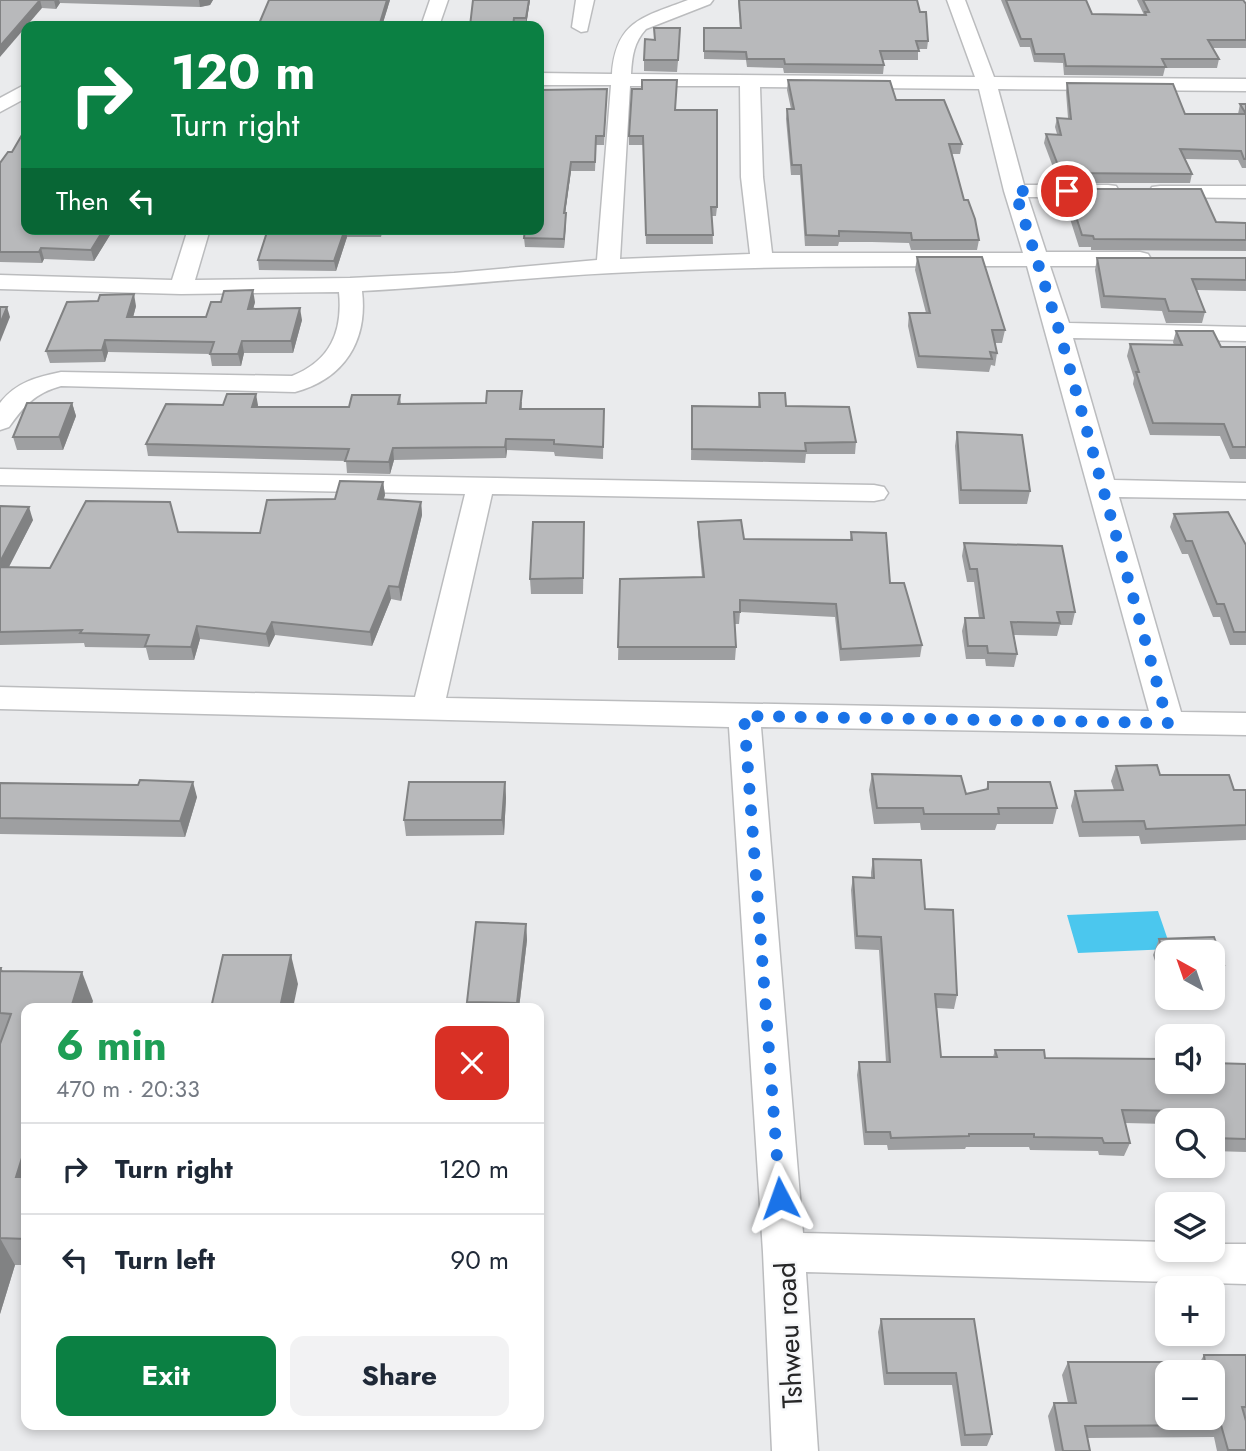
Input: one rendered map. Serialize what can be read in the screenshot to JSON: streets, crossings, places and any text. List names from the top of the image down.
{
  "streets": {
    "street": ["Tshweu road"]
  },
  "north": "top left",
  "page": {
    "turn": ["120 m", "Turn right"],
    "then": "Then",
    "map_buttons": ["+", "−"],
    "heading": ["6 min", "470 m · 20:33"],
    "list": [
      {
        "name": "Turn right",
        "value": "120 m"
      },
      {
        "name": "Turn left",
        "value": "90 m"
      }
    ],
    "buttons": ["Exit", "Share"]
  }
}
